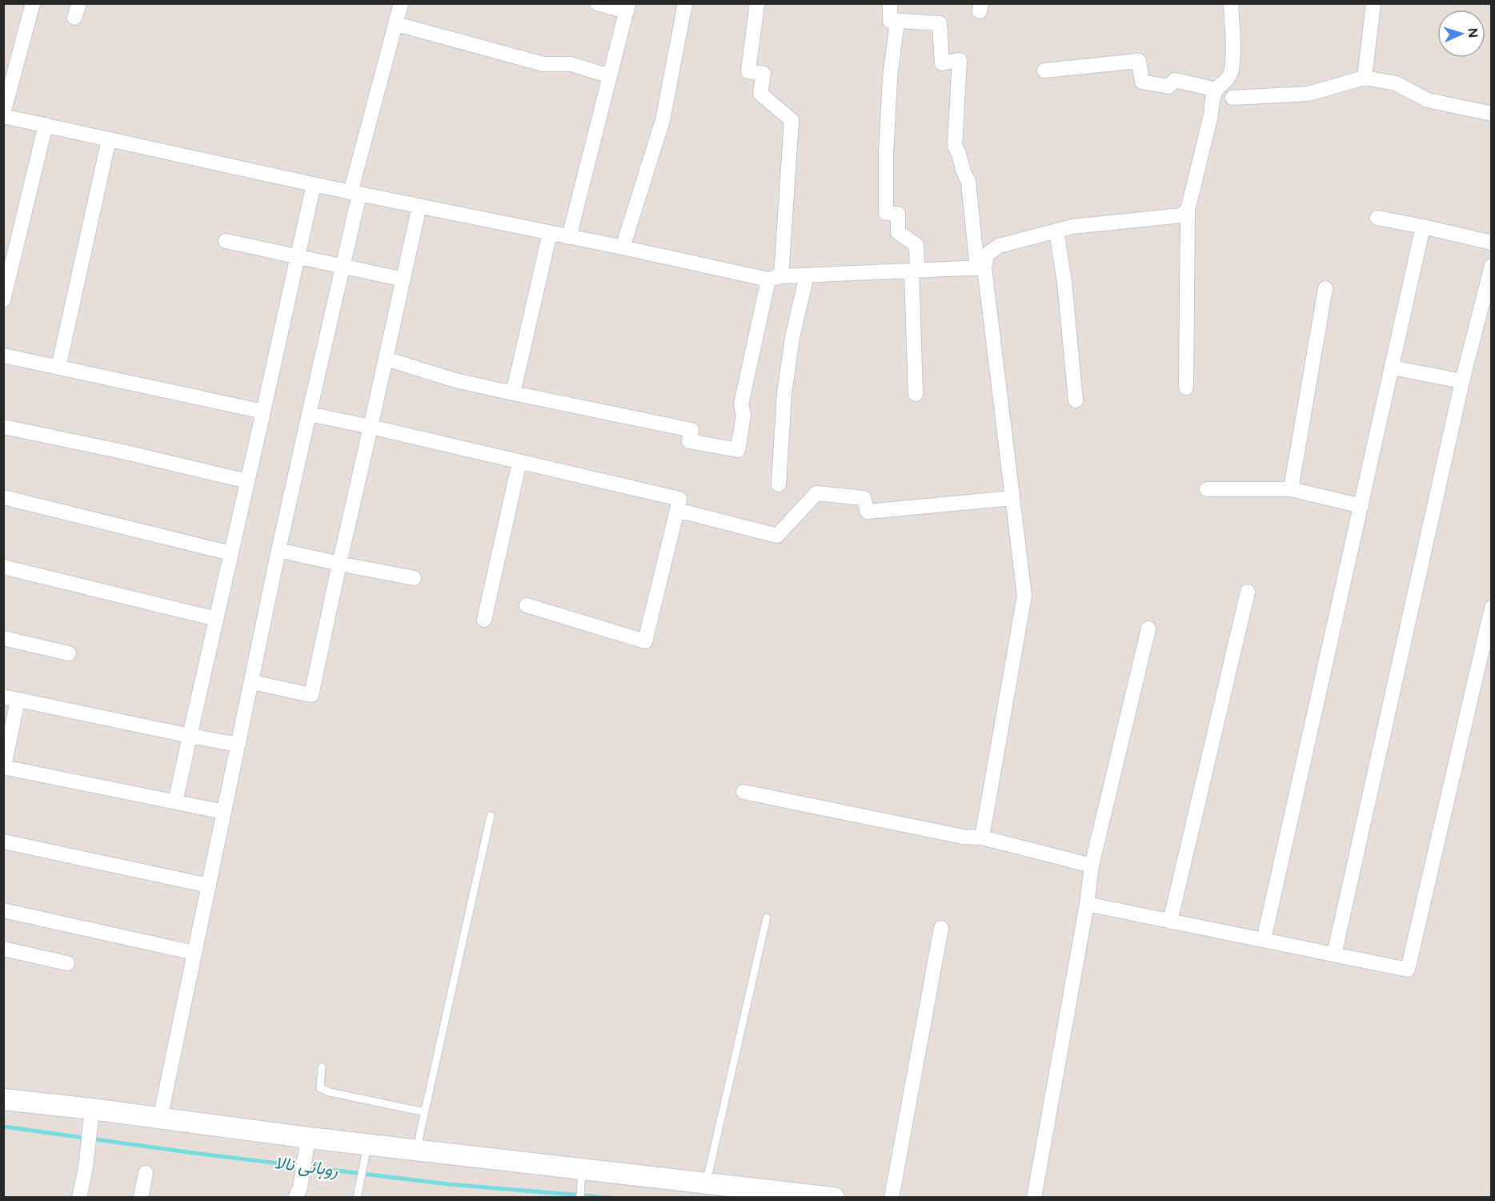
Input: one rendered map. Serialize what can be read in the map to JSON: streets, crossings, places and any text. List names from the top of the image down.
{
  "water": ["روہائی نالا"],
  "north": "right"
}
